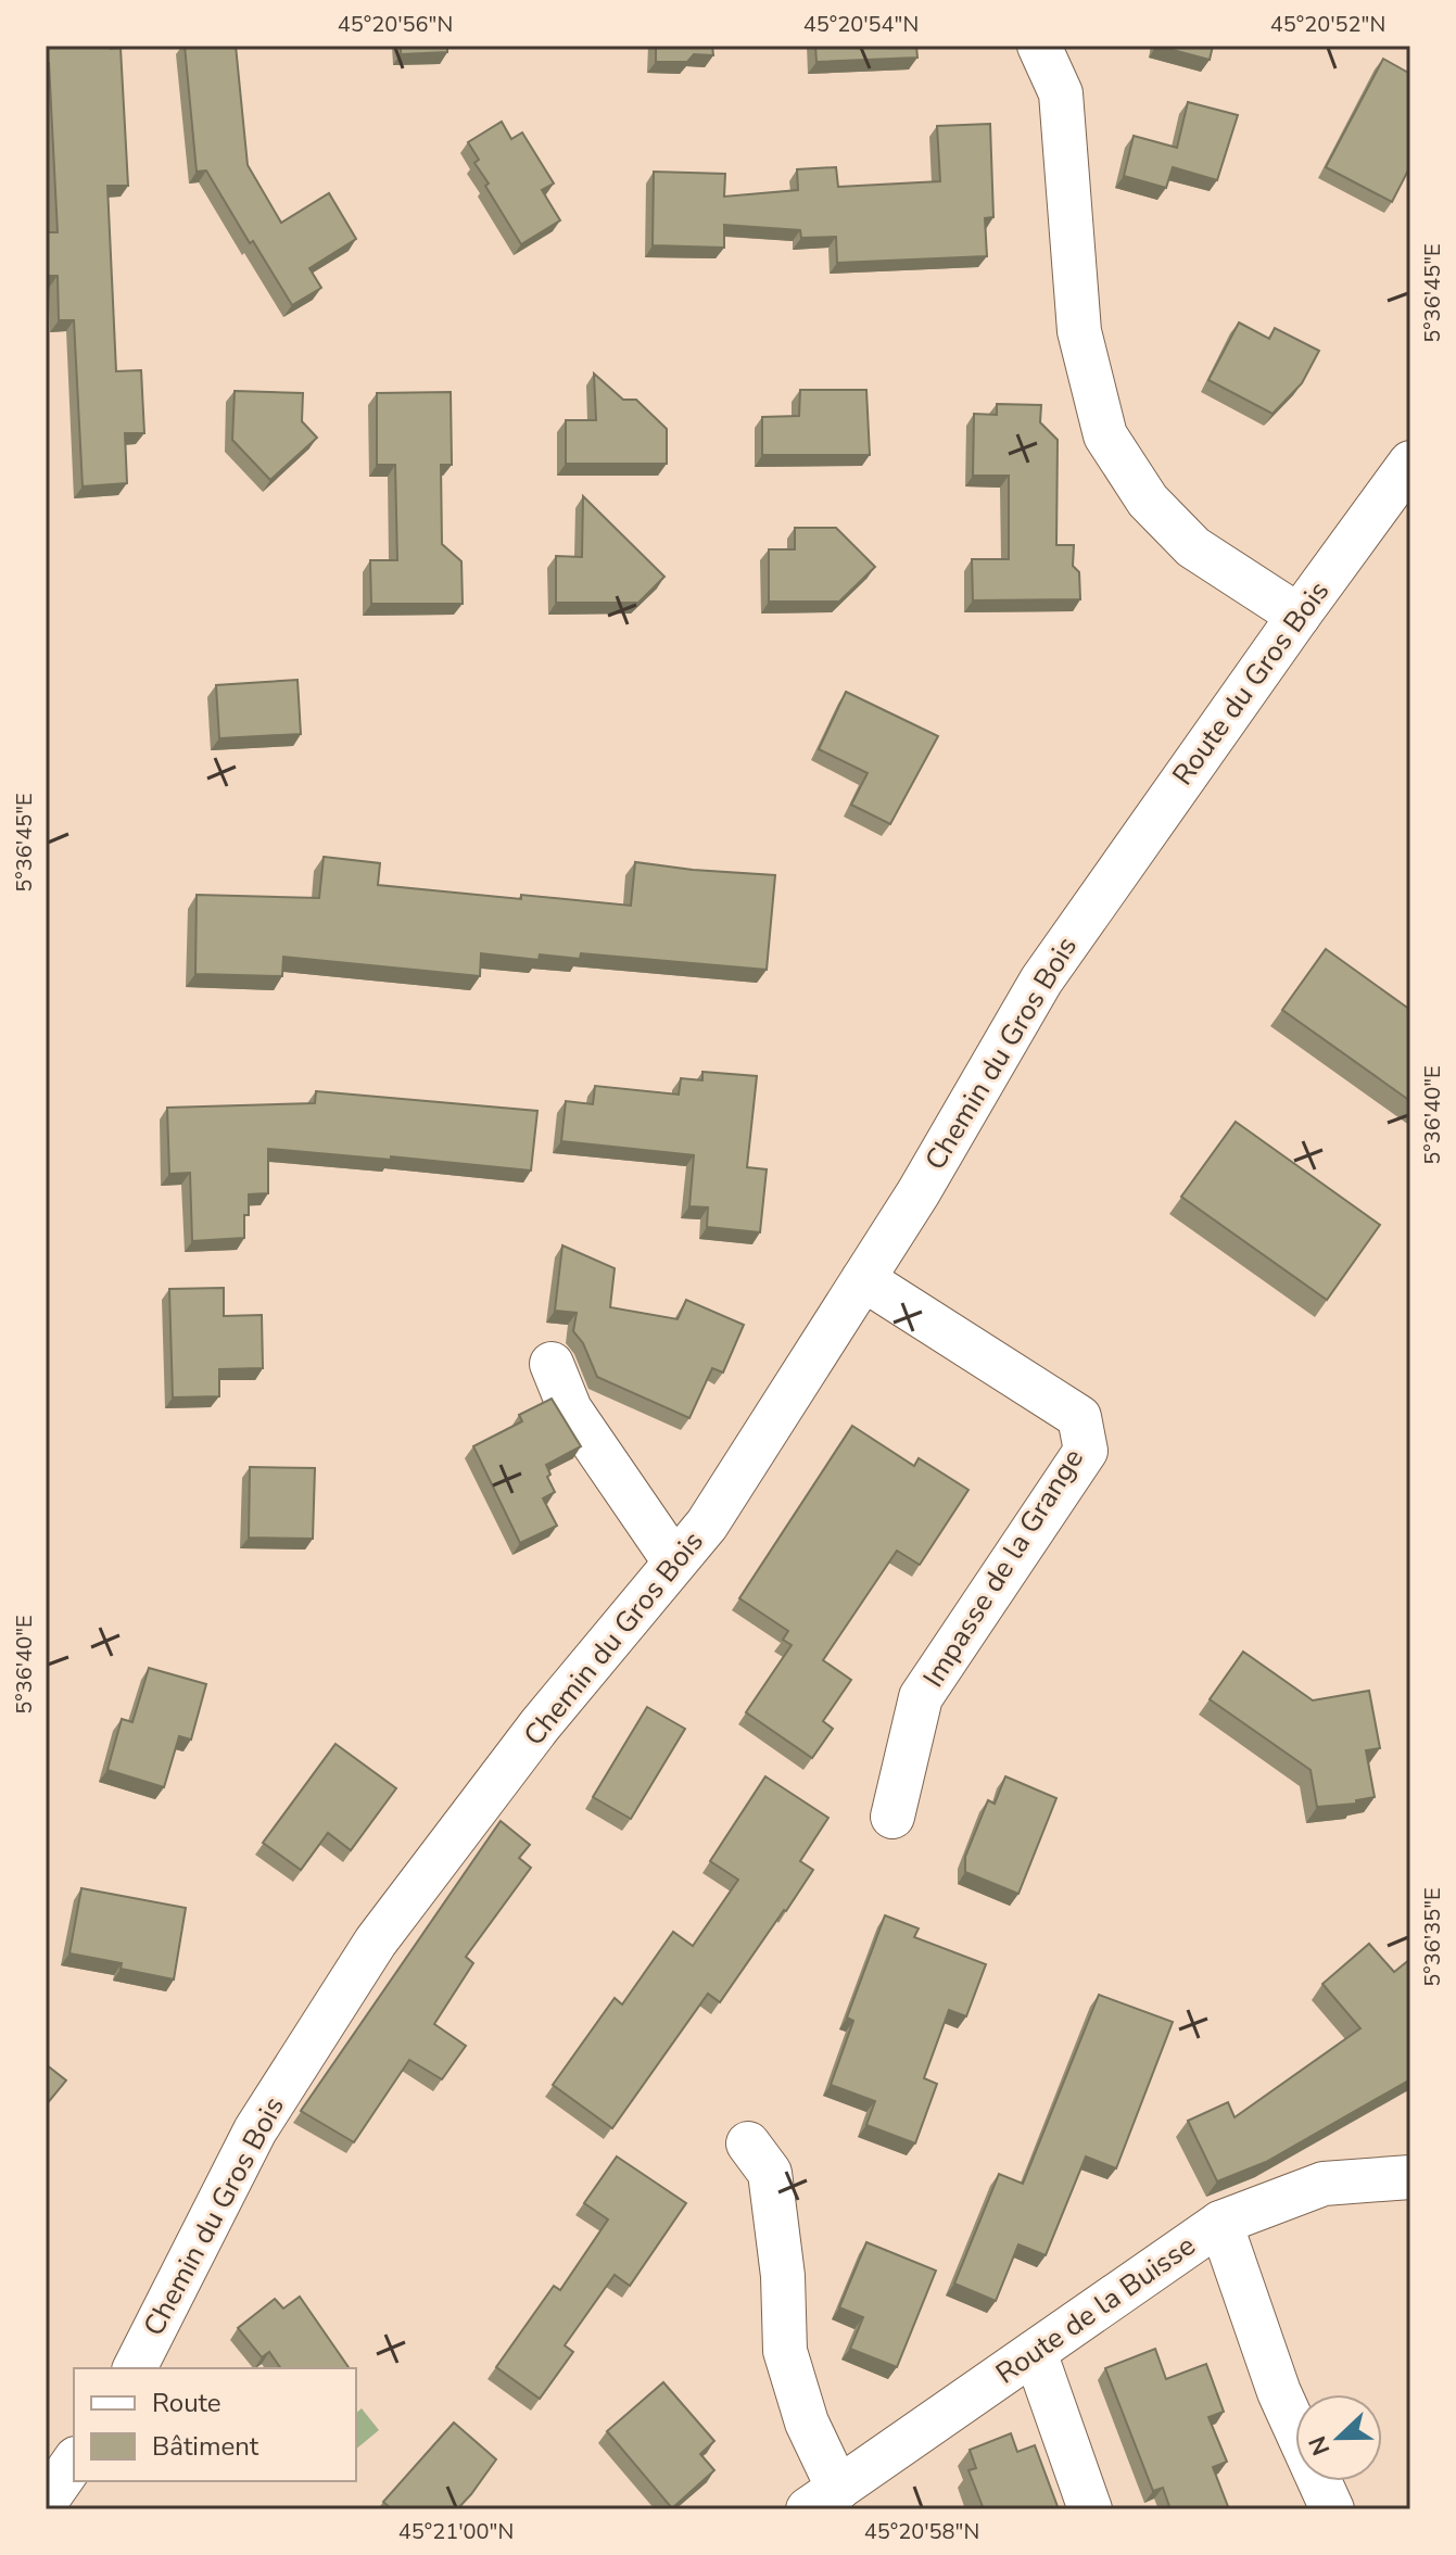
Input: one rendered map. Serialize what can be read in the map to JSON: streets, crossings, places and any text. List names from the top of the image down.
{
  "streets": {
    "street": [
      "Route du Gros Bois",
      "Chemin du Gros Bois",
      "Impasse de la Grange",
      "Route de la Buisse"
    ]
  },
  "crossings": [
    ["Route du Gros Bois", "Chemin du Gros Bois"],
    ["Chemin du Gros Bois", "Impasse de la Grange"]
  ],
  "legend": ["Route", "Bâtiment"],
  "north": "left",
  "coordinates": [
    "45°20'56\"N",
    "45°20'54\"N",
    "45°20'52\"N",
    "5°36'45\"E",
    "5°36'40\"E",
    "5°36'35\"E",
    "45°21'00\"N",
    "45°20'58\"N"
  ]
}
